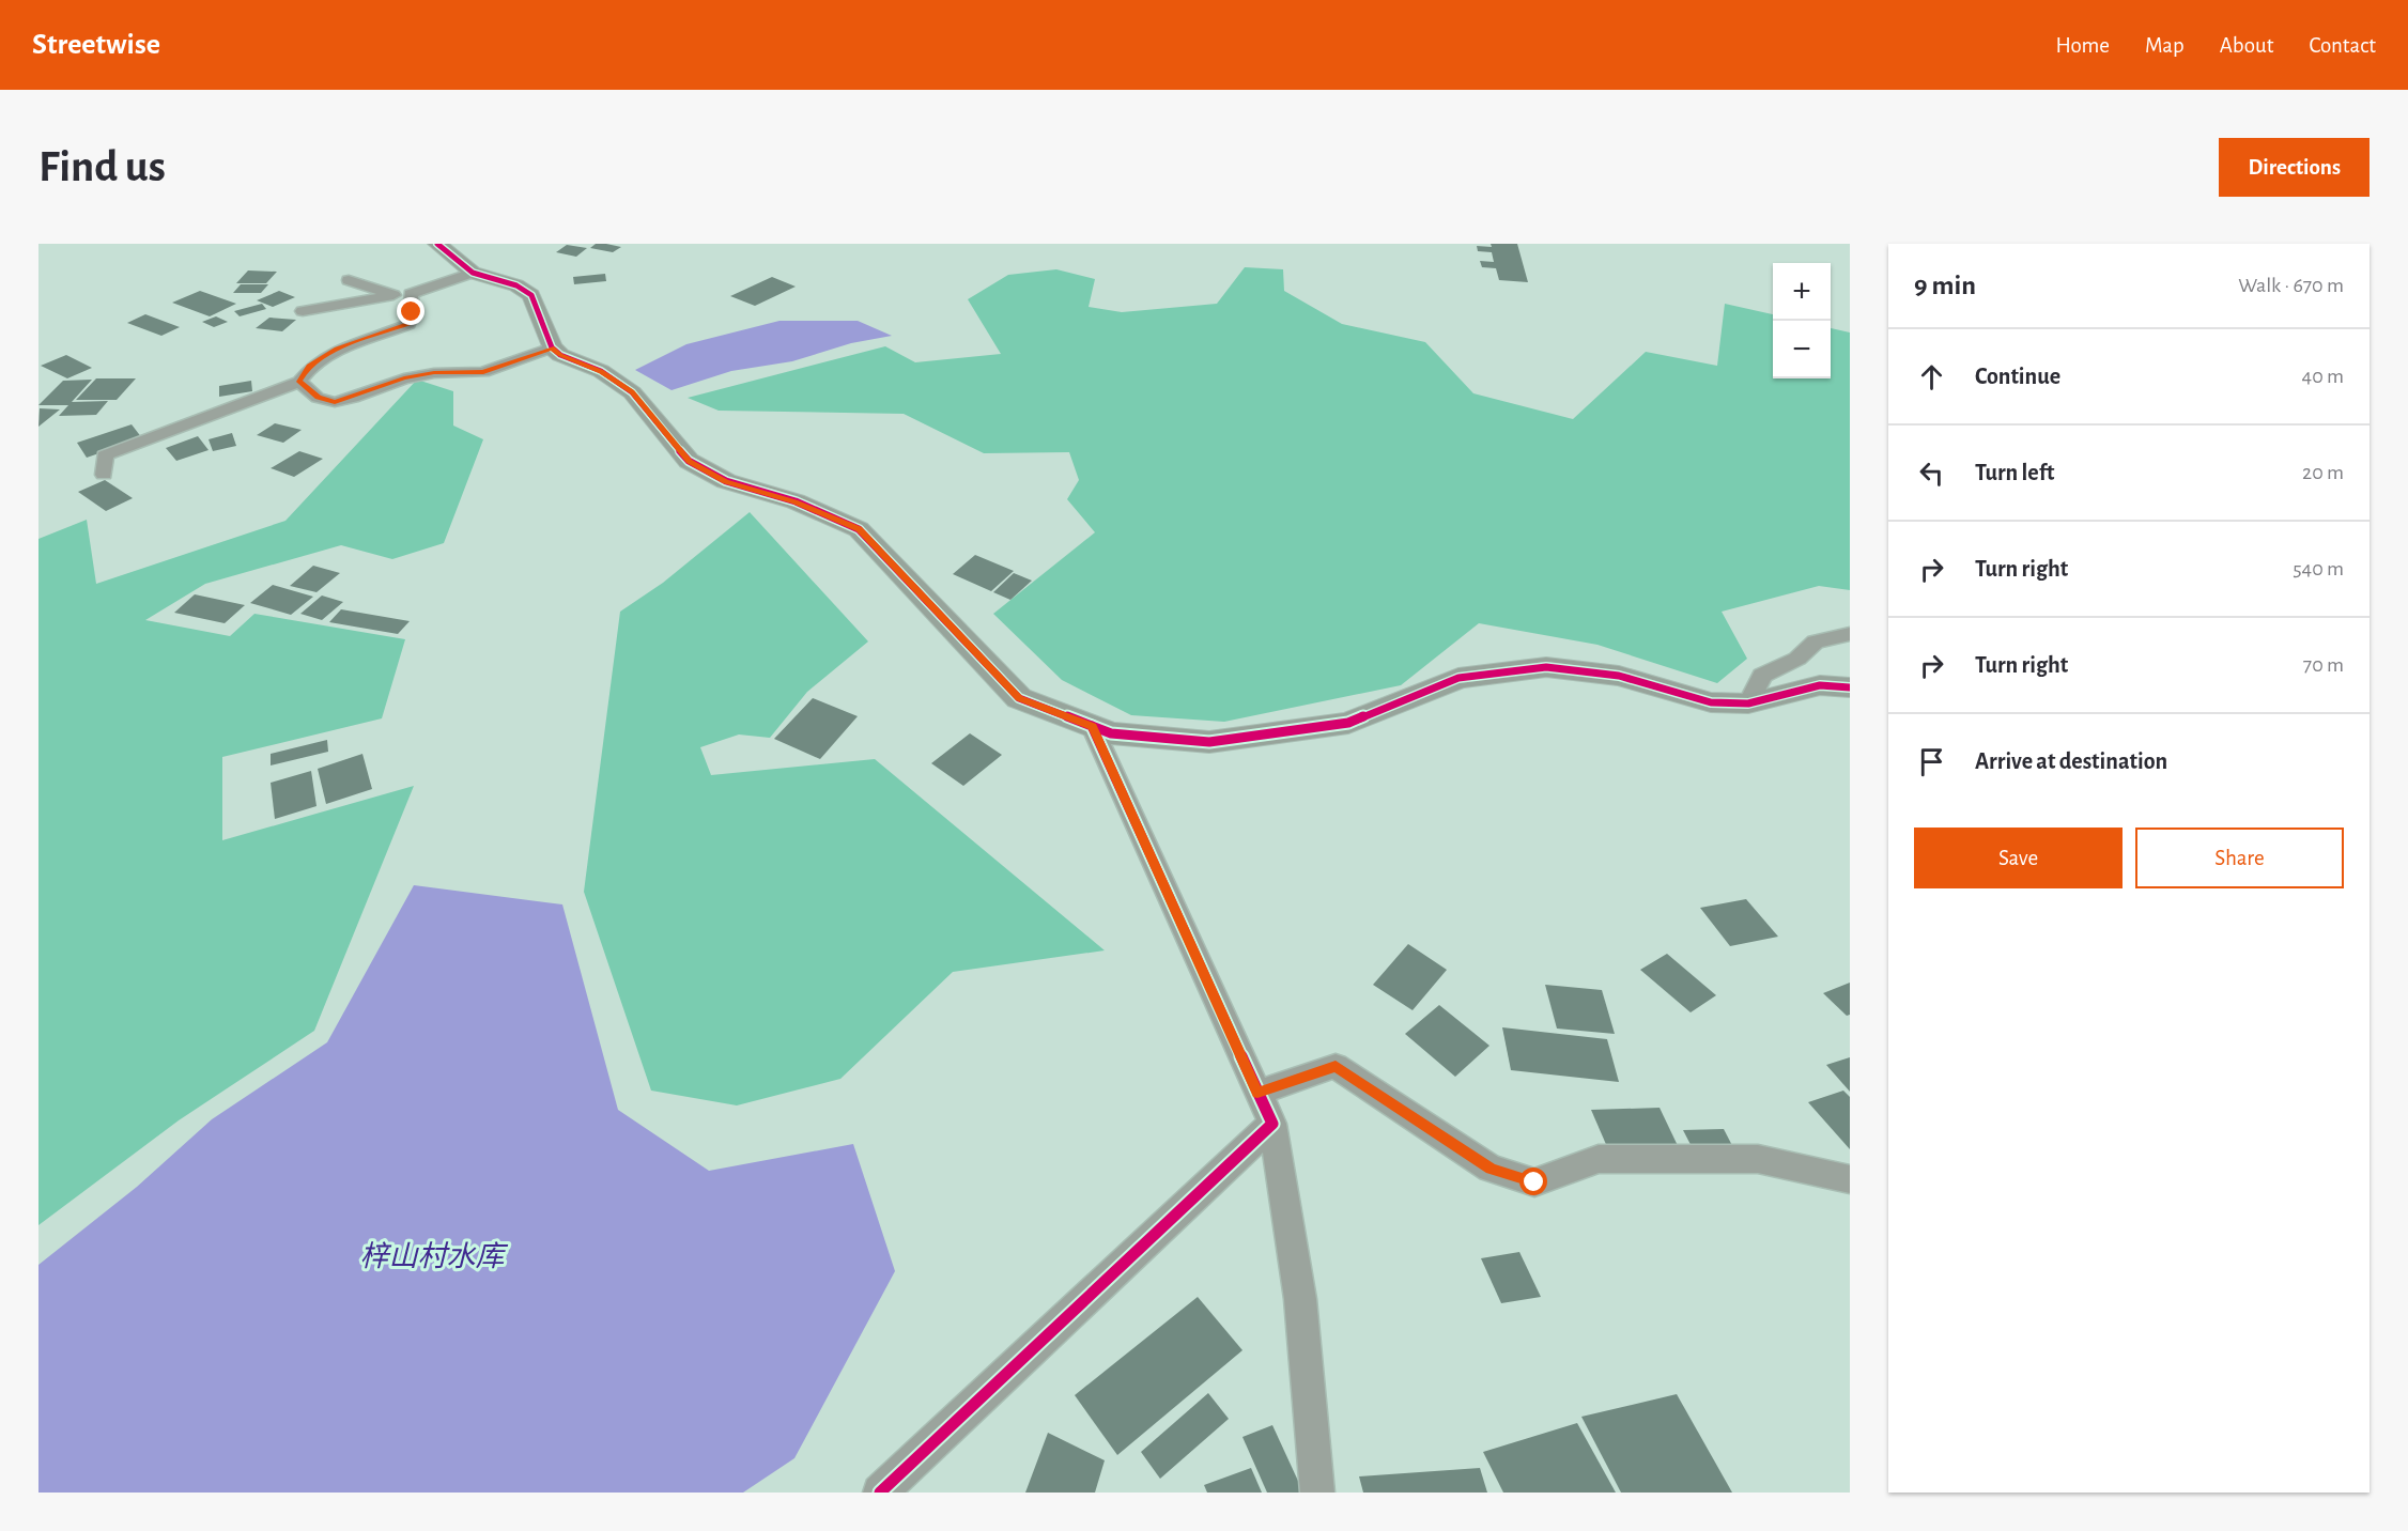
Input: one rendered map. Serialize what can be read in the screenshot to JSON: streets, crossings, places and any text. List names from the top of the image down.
{
  "water": ["梓山村水库"],
  "page": {
    "header": "Streetwise",
    "nav": [
      "Home",
      "Map",
      "About",
      "Contact"
    ],
    "buttons": [
      "Directions",
      ["Save", "Share"]
    ],
    "title": "Find us",
    "heading": ["9 min", "Walk · 670 m"],
    "map_buttons": ["+", "−"],
    "list": [
      ["Continue", "40 m"],
      ["Turn left", "20 m"],
      ["Turn right", "540 m"],
      ["Turn right", "70 m"],
      "Arrive at destination"
    ]
  }
}
